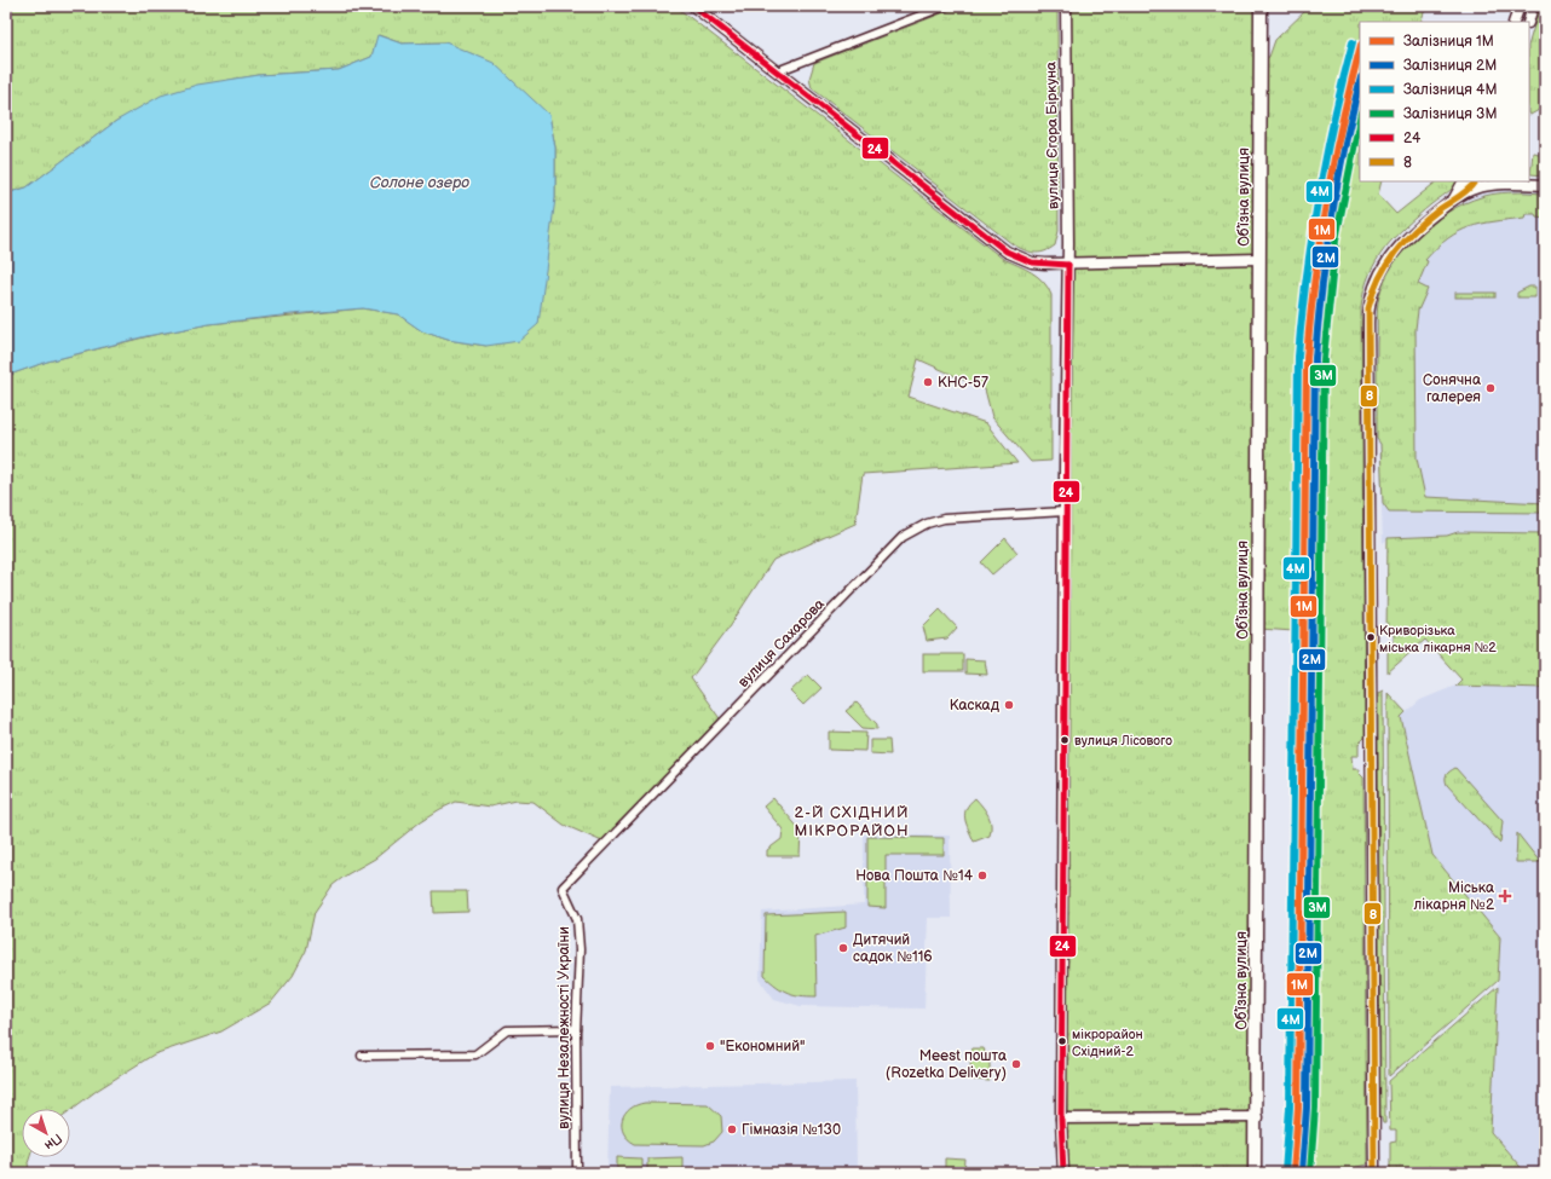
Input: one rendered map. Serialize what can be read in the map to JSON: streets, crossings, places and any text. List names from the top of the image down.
{
  "streets": {
    "main road": ["Обʼїзна вулиця"],
    "street": ["вулиця Єгора Біркуна", "вулиця Сахарова", "вулиця Незалежності України"]
  },
  "crossings": [
    ["вулиця Єгора Біркуна", "вулиця Сахарова"],
    ["вулиця Сахарова", "вулиця Незалежності України"]
  ],
  "districts": ["2-Й СХІДНИЙ МІКРОРАЙОН"],
  "water": ["Солоне озеро"],
  "places": {
    "other": [
      "КНС-57",
      "Сонячна галерея",
      "Криворізька міська лікарня №2",
      "Каскад",
      "вулиця Лісового",
      "Нова Пошта №14",
      "Дитячий садок №116",
      "мікрорайон Східний-2",
      "\"Економний\"",
      "Meest пошта (Rozetka Delivery)",
      "Гімназія №130"
    ],
    "health": ["Міська лікарня №2"]
  },
  "lines": [
    "transit line 24",
    "rail line 4М",
    "rail line 1М",
    "rail line 2М",
    "rail line 3М",
    "transit line 8"
  ],
  "legend": [
    "Залізниця 1М",
    "Залізниця 2М",
    "Залізниця 4М",
    "Залізниця 3М",
    "24",
    "8"
  ],
  "north": "bottom right"
}
